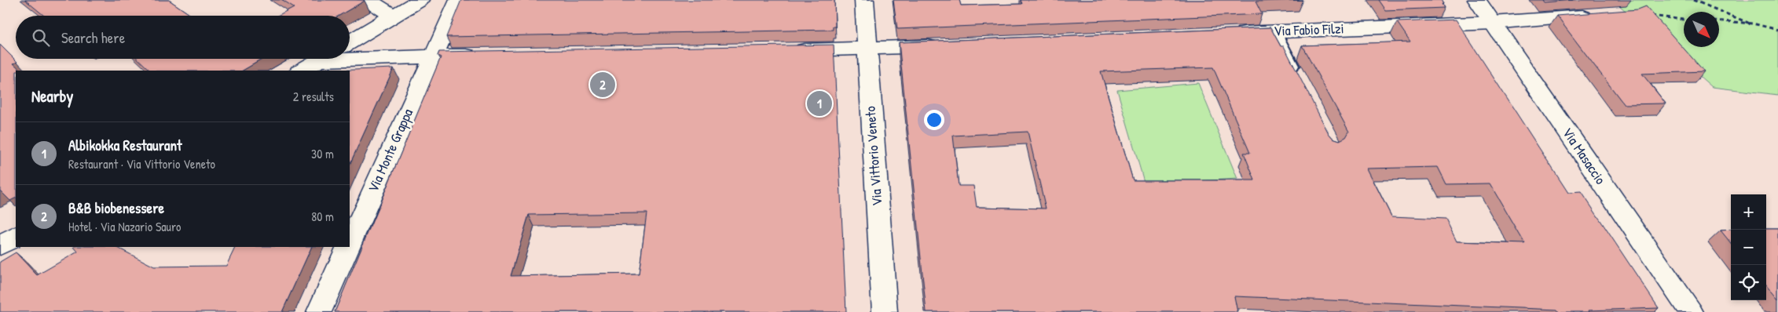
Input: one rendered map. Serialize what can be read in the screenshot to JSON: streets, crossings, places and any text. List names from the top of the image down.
{
  "streets": {
    "street": [
      "Via Fabio Filzi",
      "Via Monte Grappa",
      "Via Vittorio Veneto",
      "Via Masaccio"
    ]
  },
  "crossings": [
    ["Via Fabio Filzi", "Via Masaccio"]
  ],
  "north": "bottom right",
  "page": {
    "search": "Search here",
    "pins": ["2", "1"],
    "heading": ["Nearby", "2 results"],
    "list": [
      {
        "mark": "1",
        "name": "Albikokka Restaurant",
        "note": "Restaurant · Via Vittorio Veneto",
        "value": "30 m"
      },
      {
        "mark": "2",
        "name": "B&B biobenessere",
        "note": "Hotel · Via Nazario Sauro",
        "value": "80 m"
      }
    ],
    "map_buttons": ["+", "−"]
  }
}
